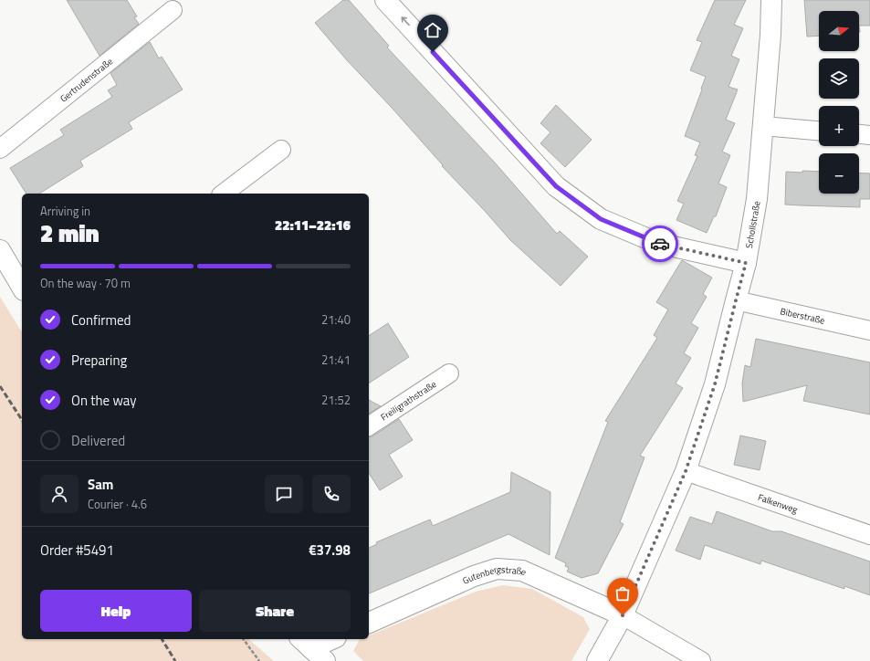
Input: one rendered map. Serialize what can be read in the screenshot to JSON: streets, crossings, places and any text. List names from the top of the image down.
{
  "streets": {
    "street": ["Schollstraße", "Gutenbergstraße"],
    "lane": [
      "Gertrudenstraße",
      "Biberstraße",
      "Freiligrathstraße",
      "Falkenweg"
    ]
  },
  "crossings": [
    ["Schollstraße", "Biberstraße"],
    ["Schollstraße", "Falkenweg"],
    ["Schollstraße", "Gutenbergstraße"]
  ],
  "north": "right",
  "page": {
    "map_buttons": ["+", "−"],
    "heading": ["2 min", "Arriving in", "22:11–22:16"],
    "panel": [
      "Sam",
      "Courier · 4.6",
      "Order #5491",
      "€37.98"
    ],
    "bar": "On the way · 70 m",
    "list": [
      ["Confirmed", "21:40"],
      ["Preparing", "21:41"],
      ["On the way", "21:52"],
      "Delivered"
    ],
    "buttons": ["Help", "Share"]
  }
}
